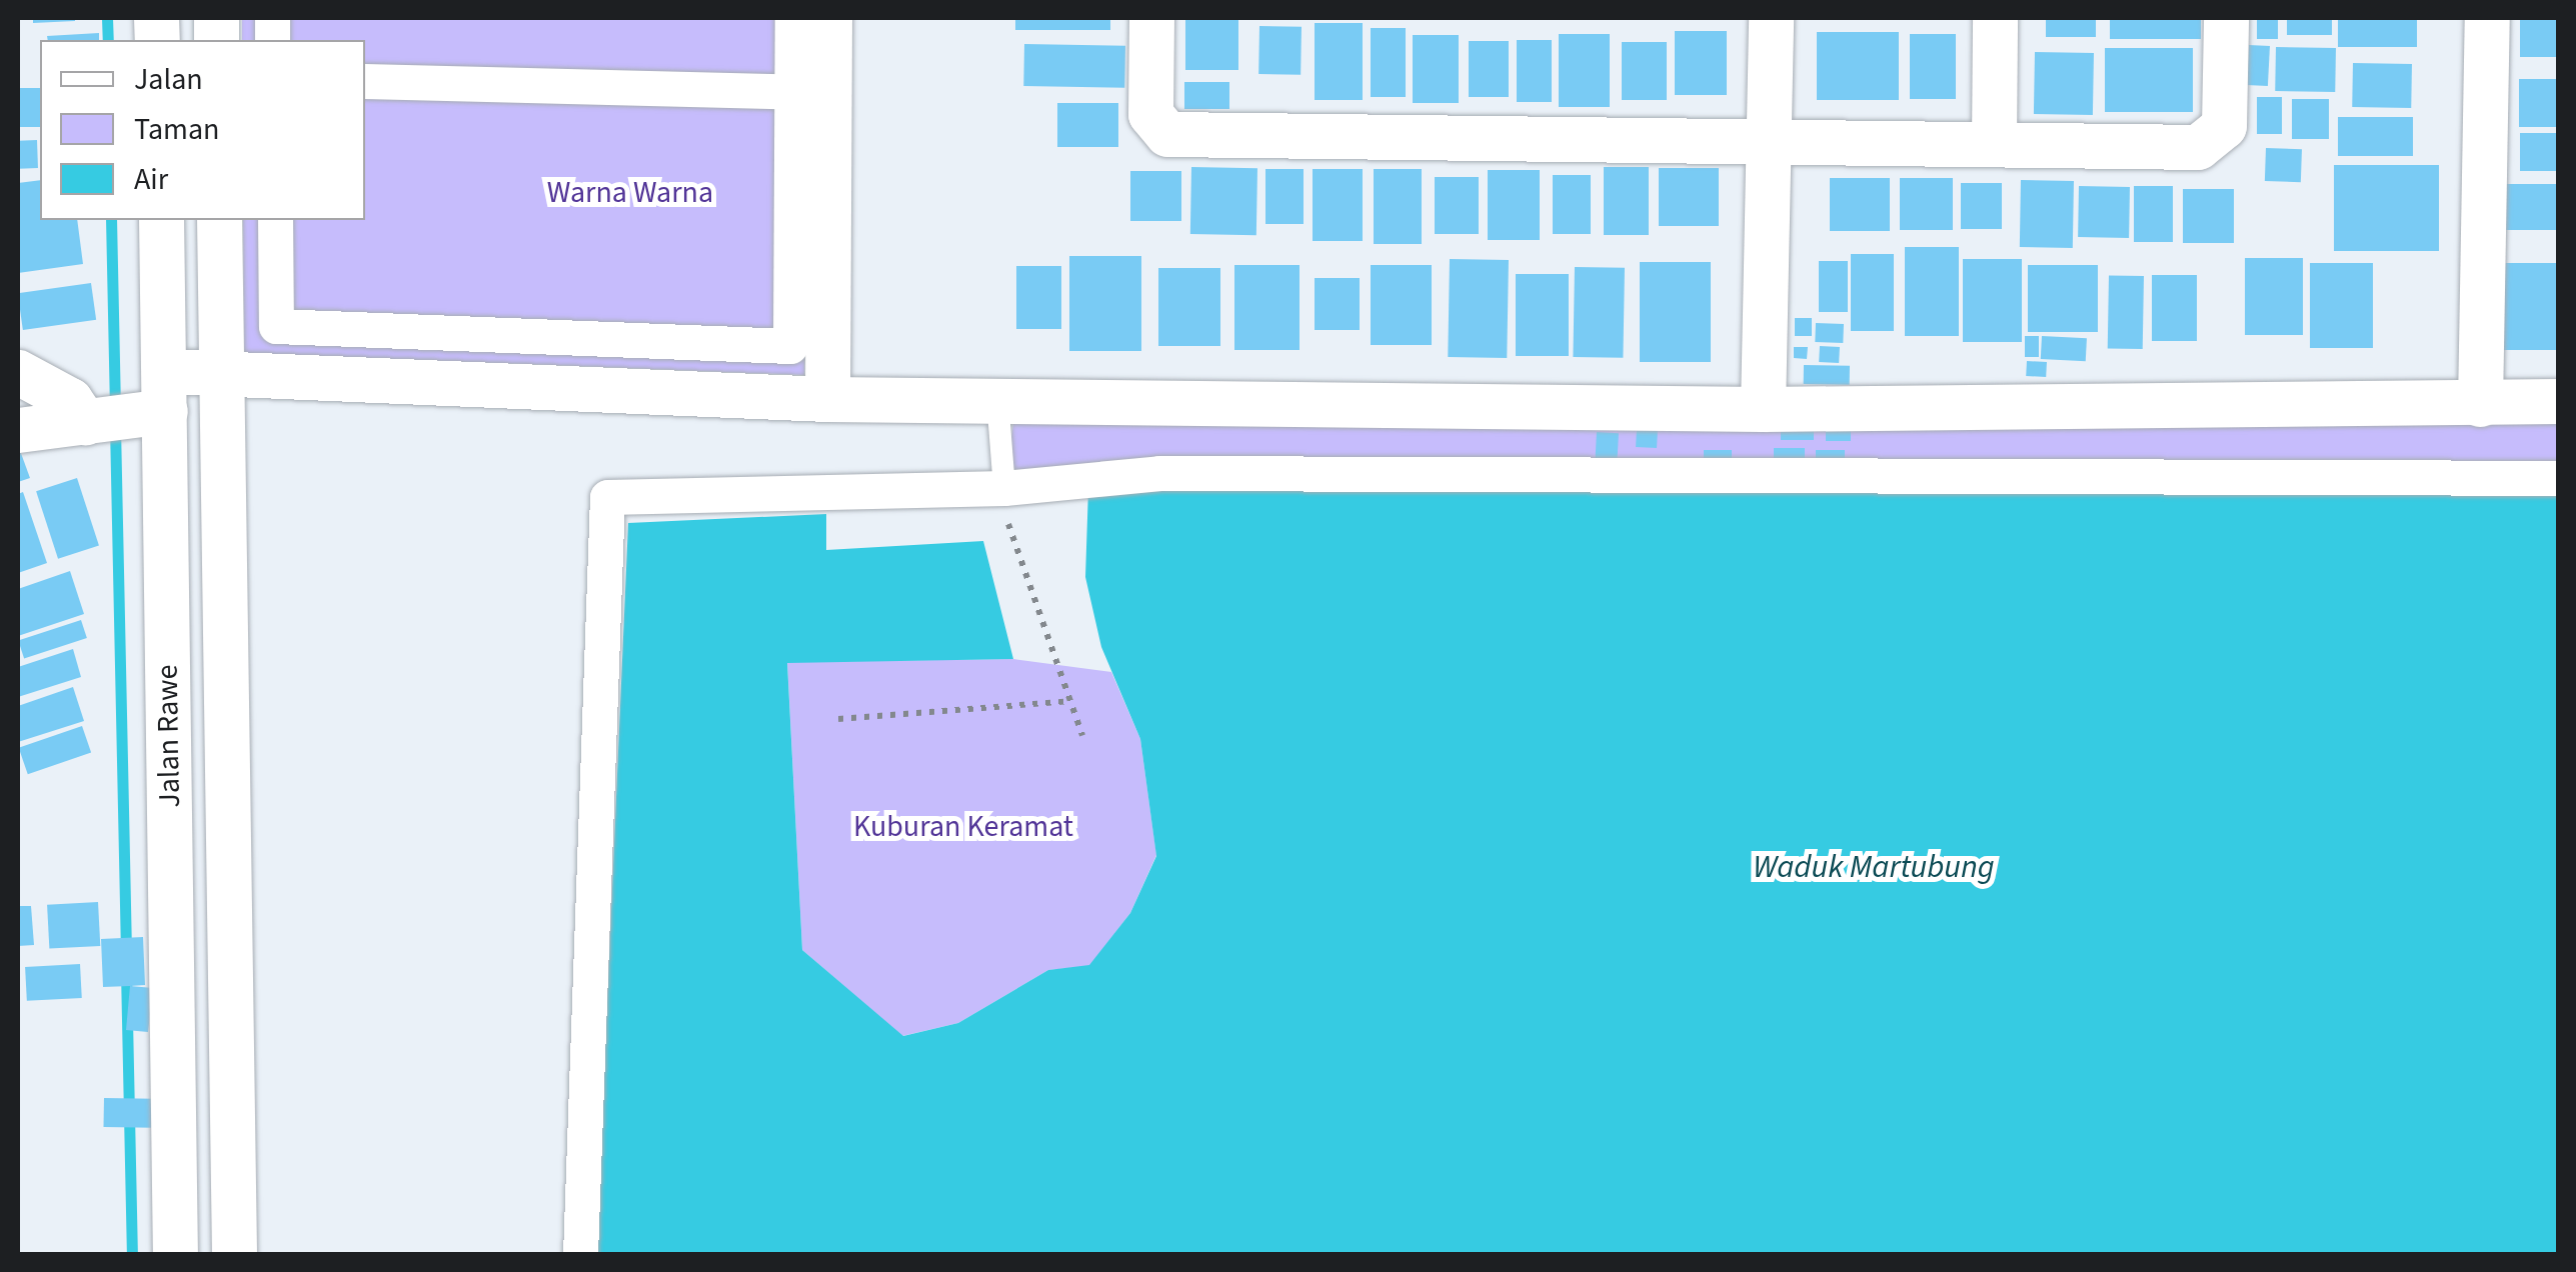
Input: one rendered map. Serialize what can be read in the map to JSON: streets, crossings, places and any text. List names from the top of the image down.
{
  "streets": {
    "street": ["Jalan Rawe"]
  },
  "water": ["Waduk Martubung"],
  "parks": ["Warna Warna", "Kuburan Keramat"],
  "legend": ["Jalan", "Taman", "Air"]
}
